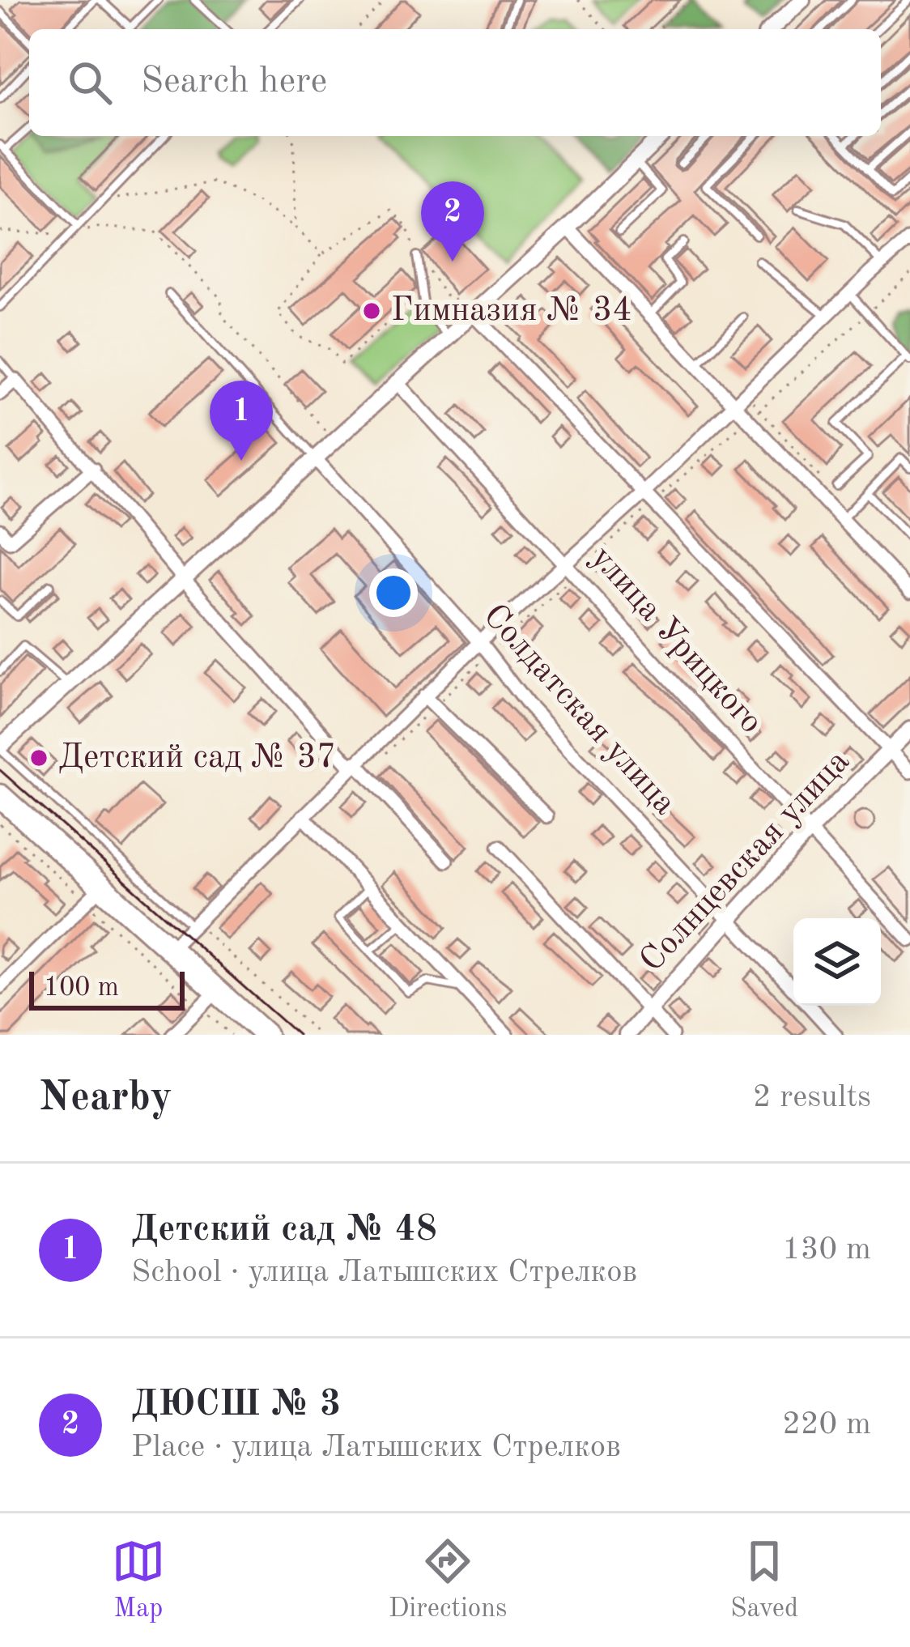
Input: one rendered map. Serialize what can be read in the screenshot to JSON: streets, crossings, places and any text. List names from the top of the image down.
{
  "streets": {
    "street": ["улица Урицкого", "Солдатская улица", "Солнцевская улица"]
  },
  "crossings": [
    ["улица Урицкого", "Солнцевская улица"],
    ["Солдатская улица", "Солнцевская улица"]
  ],
  "places": ["Гимназия № 34", "Детский сад № 37"],
  "scale_bar": "100 m",
  "page": {
    "search": "Search here",
    "pins": ["2", "1"],
    "scale": "100 m",
    "heading": ["Nearby", "2 results"],
    "list": [
      {
        "mark": "1",
        "name": "Детский сад № 48",
        "note": "School · улица Латышских Стрелков",
        "value": "130 m"
      },
      {
        "mark": "2",
        "name": "ДЮСШ № 3",
        "note": "Place · улица Латышских Стрелков",
        "value": "220 m"
      }
    ],
    "nav": ["Map", "Directions", "Saved"]
  }
}
